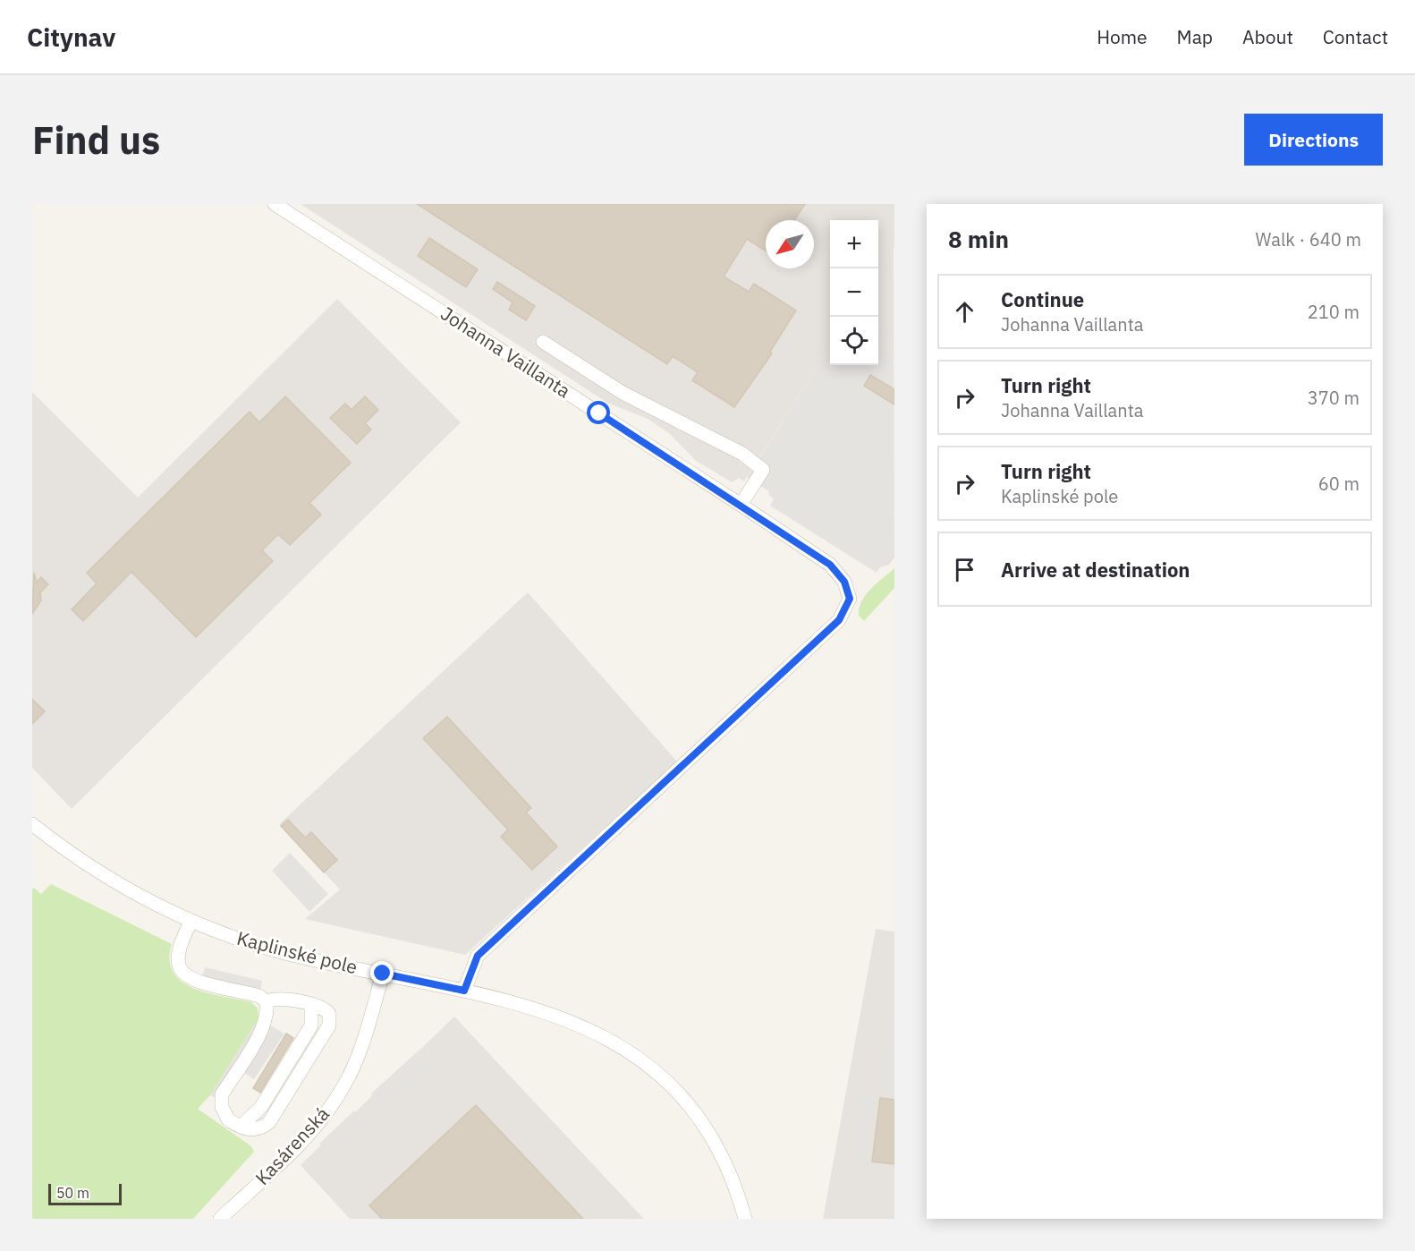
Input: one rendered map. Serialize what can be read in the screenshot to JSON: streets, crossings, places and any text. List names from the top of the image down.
{
  "streets": {
    "street": ["Johanna Vaillanta", "Kaplinské pole", "Kasárenská"]
  },
  "crossings": [
    ["Johanna Vaillanta", "Kaplinské pole"],
    ["Kaplinské pole", "Kasárenská"]
  ],
  "scale_bar": "50 m",
  "north": "bottom left",
  "page": {
    "header": "Citynav",
    "nav": [
      "Home",
      "Map",
      "About",
      "Contact"
    ],
    "buttons": "Directions",
    "title": "Find us",
    "heading": ["8 min", "Walk · 640 m"],
    "map_buttons": ["+", "−"],
    "list": [
      ["Continue", "Johanna Vaillanta", "210 m"],
      ["Turn right", "Johanna Vaillanta", "370 m"],
      ["Turn right", "Kaplinské pole", "60 m"],
      "Arrive at destination"
    ],
    "scale": "50 m"
  }
}
